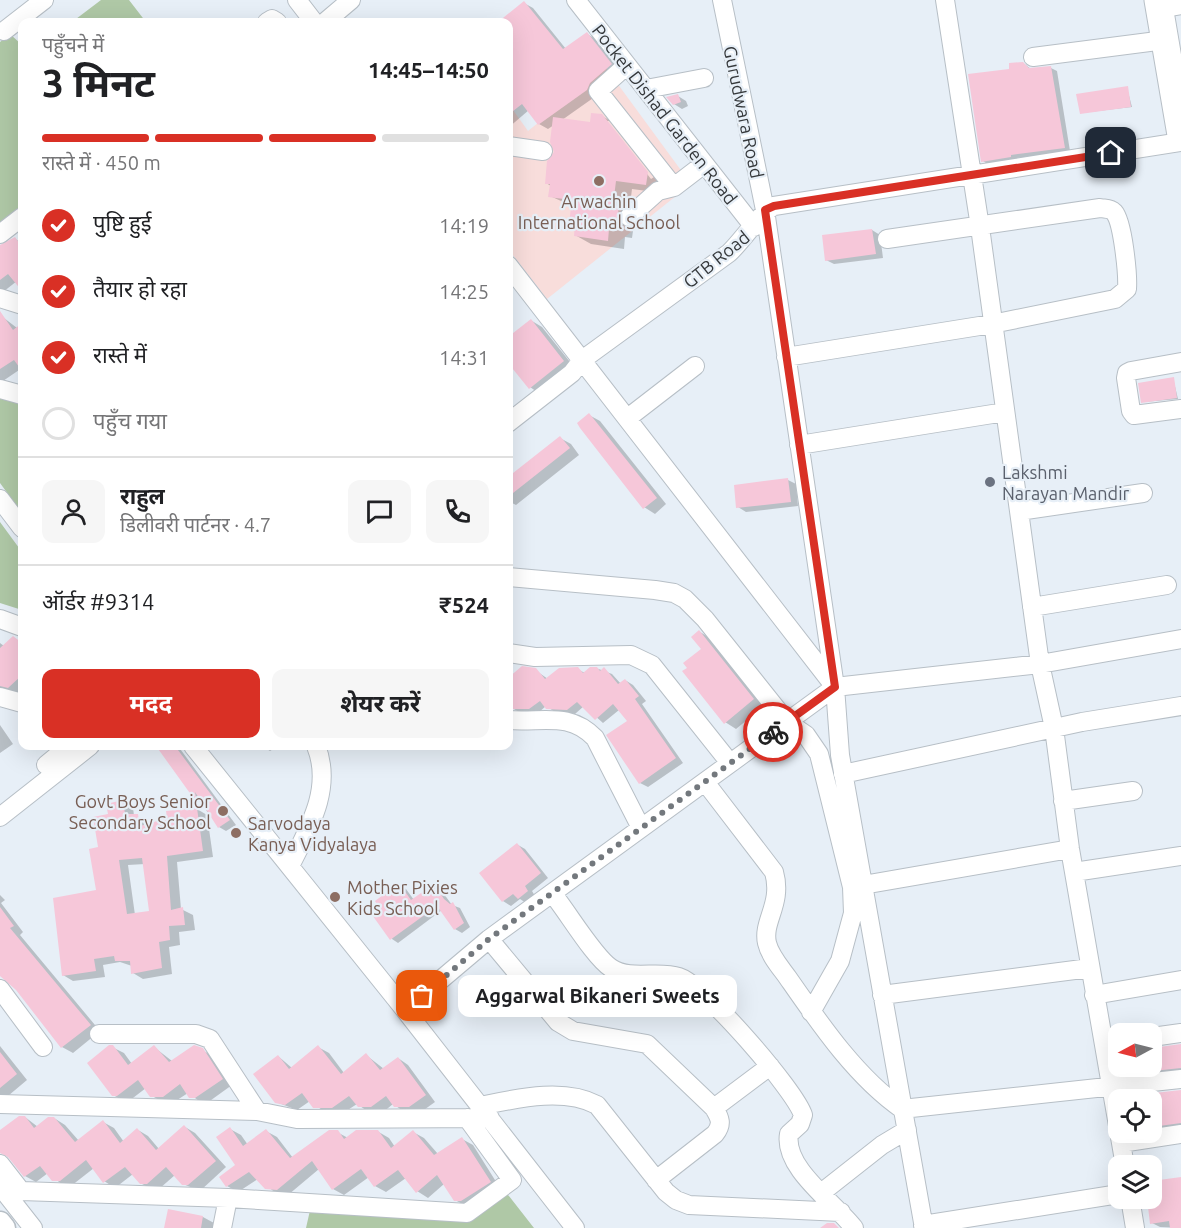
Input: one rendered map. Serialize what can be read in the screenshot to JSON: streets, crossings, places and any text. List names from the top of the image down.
{
  "streets": {
    "street": ["Gurudwara Road", "Pocket Dishad Garden Road", "GTB Road"]
  },
  "crossings": [
    ["Gurudwara Road", "GTB Road"],
    ["Pocket Dishad Garden Road", "GTB Road"]
  ],
  "places": [
    "Arwachin International School",
    "Lakshmi Narayan Mandir",
    "Govt Boys Senior Secondary School",
    "Sarvodaya Kanya Vidyalaya",
    "Mother Pixies Kids School",
    "Aggarwal Bikaneri Sweets"
  ],
  "north": "left",
  "page": {
    "heading": ["3 मिनट", "पहुँचने में", "14:45–14:50"],
    "panel": [
      "राहुल",
      "डिलीवरी पार्टनर · 4.7",
      "ऑर्डर #9314",
      "₹524"
    ],
    "bar": "रास्ते में · 450 m",
    "list": [
      ["पुष्टि हुई", "14:19"],
      ["तैयार हो रहा", "14:25"],
      ["रास्ते में", "14:31"],
      "पहुँच गया"
    ],
    "buttons": ["मदद", "शेयर करें"],
    "bubble": "Aggarwal Bikaneri Sweets"
  }
}
